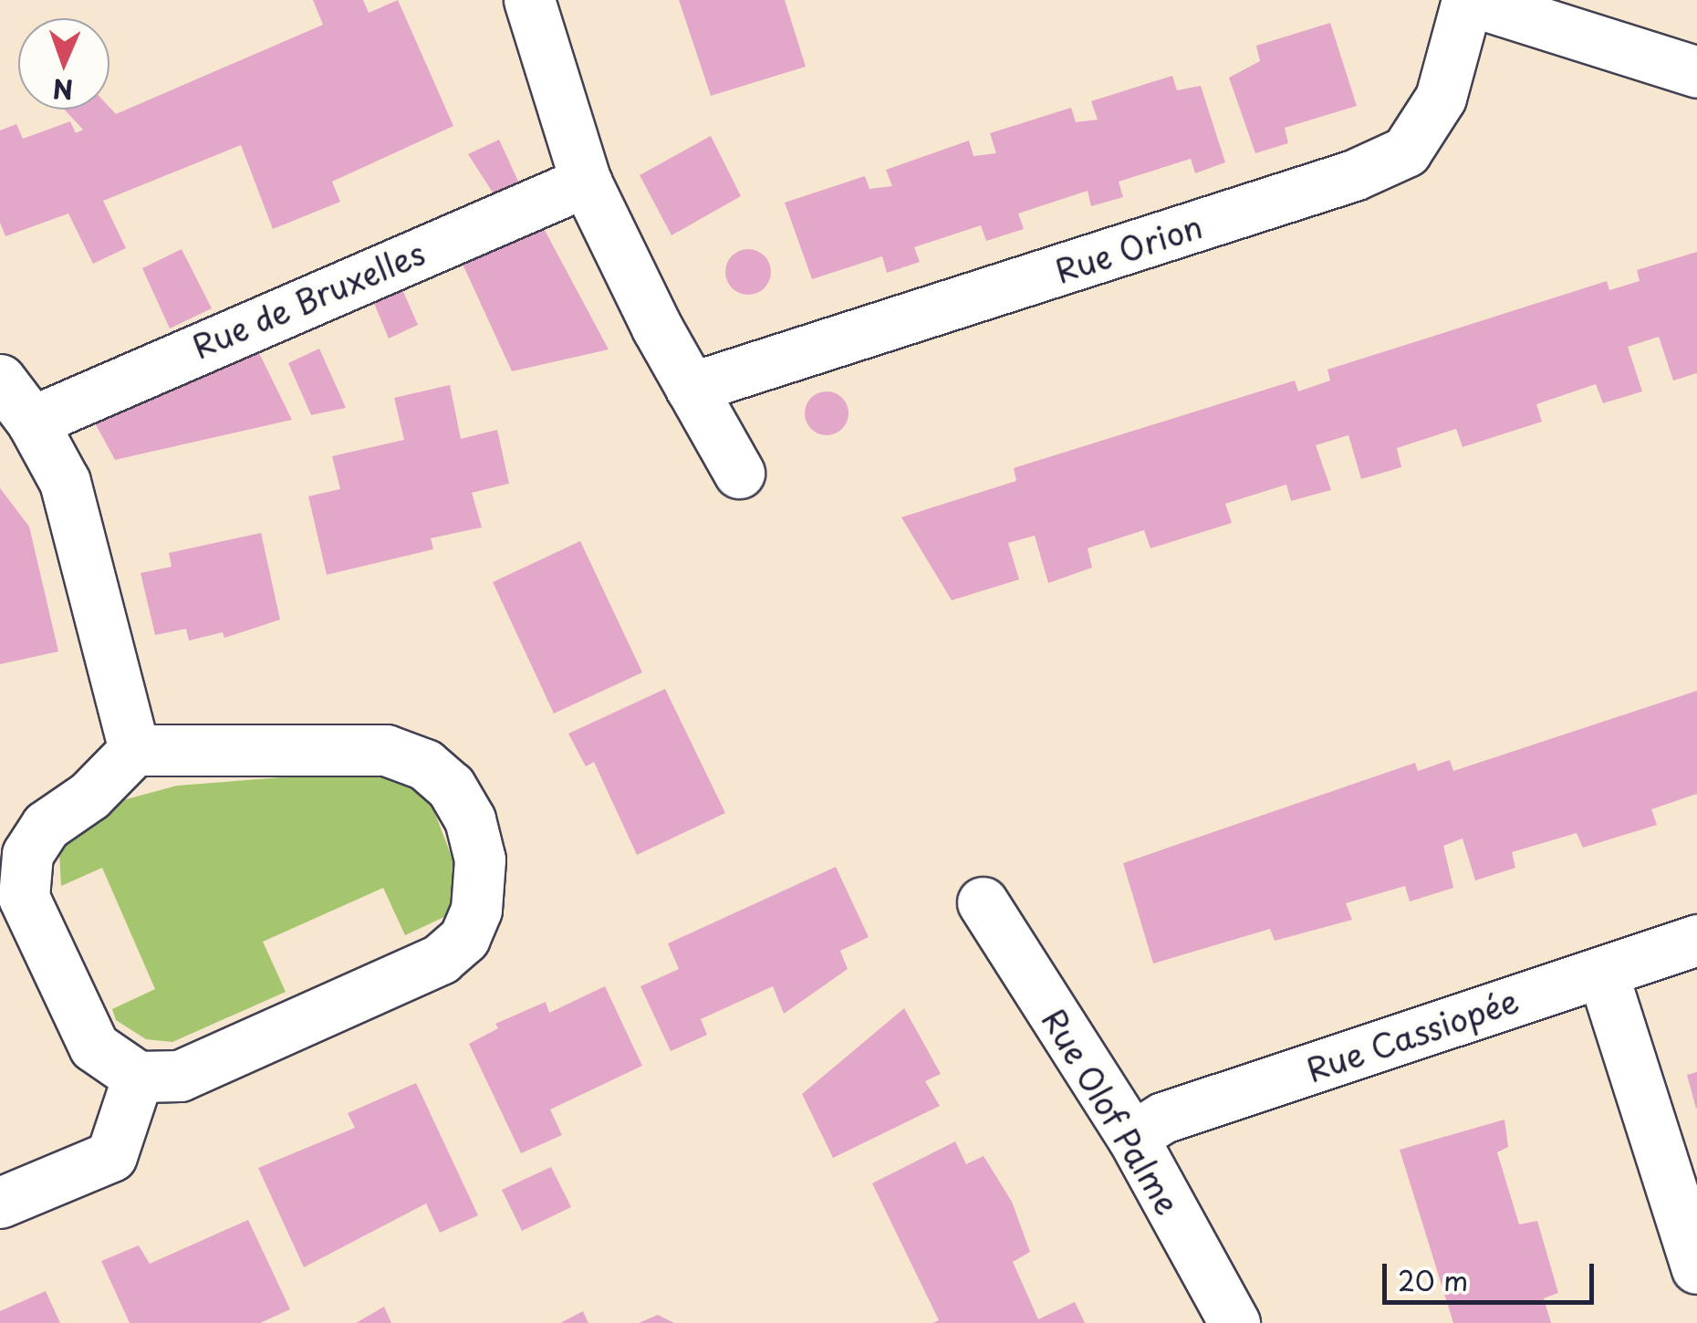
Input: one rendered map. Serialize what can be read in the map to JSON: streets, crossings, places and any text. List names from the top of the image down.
{
  "streets": {
    "street": [
      "Rue Orion",
      "Rue de Bruxelles",
      "Rue Cassiopée",
      "Rue Olof Palme"
    ]
  },
  "crossings": [
    ["Rue Cassiopée", "Rue Olof Palme"]
  ],
  "scale_bar": "20 m",
  "north": "bottom"
}
